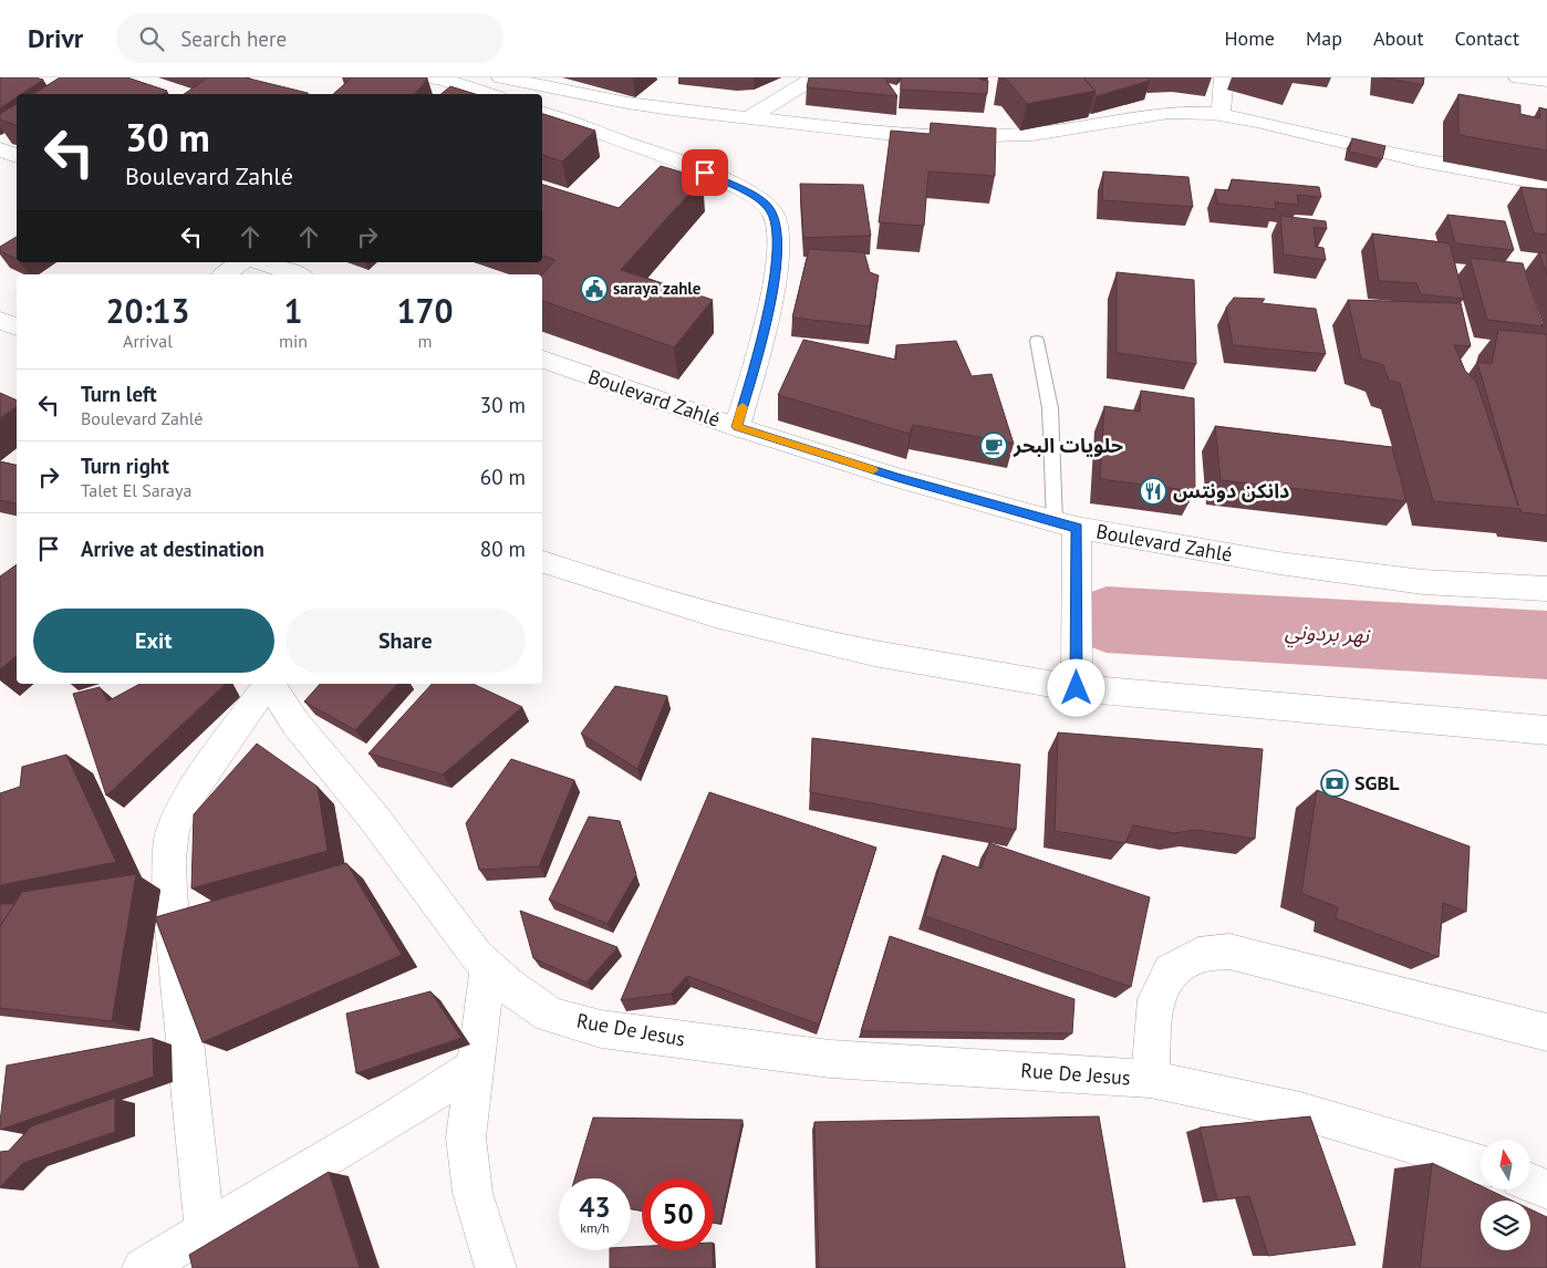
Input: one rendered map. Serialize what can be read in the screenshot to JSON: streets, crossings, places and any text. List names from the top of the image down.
{
  "streets": {
    "main road": ["Boulevard Zahlé", "Rue De Jesus"]
  },
  "water": ["نهر بردوني"],
  "places": {
    "public building": ["saraya zahle"],
    "cafe": ["حلويات البحر"],
    "restaurant": ["دانكن دونتس"],
    "bank": ["SGBL"]
  },
  "north": "top",
  "page": {
    "header": "Drivr",
    "search": "Search here",
    "nav": [
      "Home",
      "Map",
      "About",
      "Contact"
    ],
    "turn": ["30 m", "Boulevard Zahlé"],
    "eta": [
      "20:13",
      "Arrival",
      "1",
      "min",
      "170",
      "m"
    ],
    "list": [
      {
        "name": "Turn left",
        "note": "Boulevard Zahlé",
        "value": "30 m"
      },
      {
        "name": "Turn right",
        "note": "Talet El Saraya",
        "value": "60 m"
      },
      {
        "name": "Arrive at destination",
        "value": "80 m"
      }
    ],
    "buttons": ["Exit", "Share"],
    "speed": "43 km/h",
    "limit": "50"
  }
}
